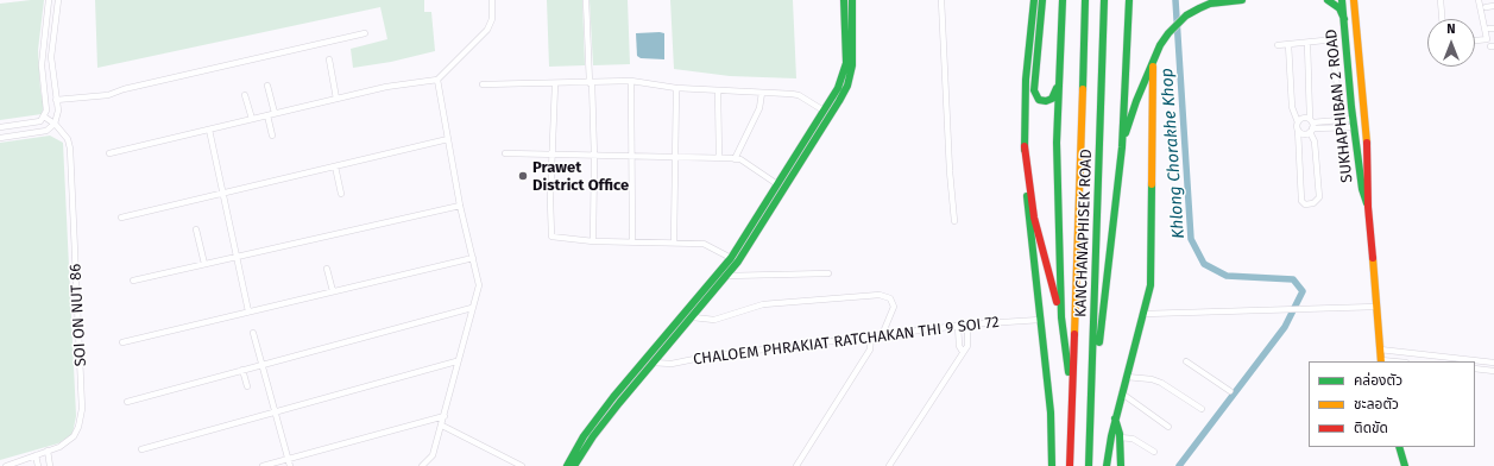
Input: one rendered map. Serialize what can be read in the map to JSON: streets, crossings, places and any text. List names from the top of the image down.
{
  "streets": {
    "main road": ["SUKHAPHIBAN 2 ROAD", "KANCHANAPHISEK ROAD"],
    "street": ["SOI ON NUT 86", "CHALOEM PHRAKIAT RATCHAKAN THI 9 SOI 72"]
  },
  "water": ["Khlong Chorakhe Khop"],
  "places": ["Prawet District Office"],
  "legend": ["คล่องตัว", "ชะลอตัว", "ติดขัด"],
  "north": "top"
}
